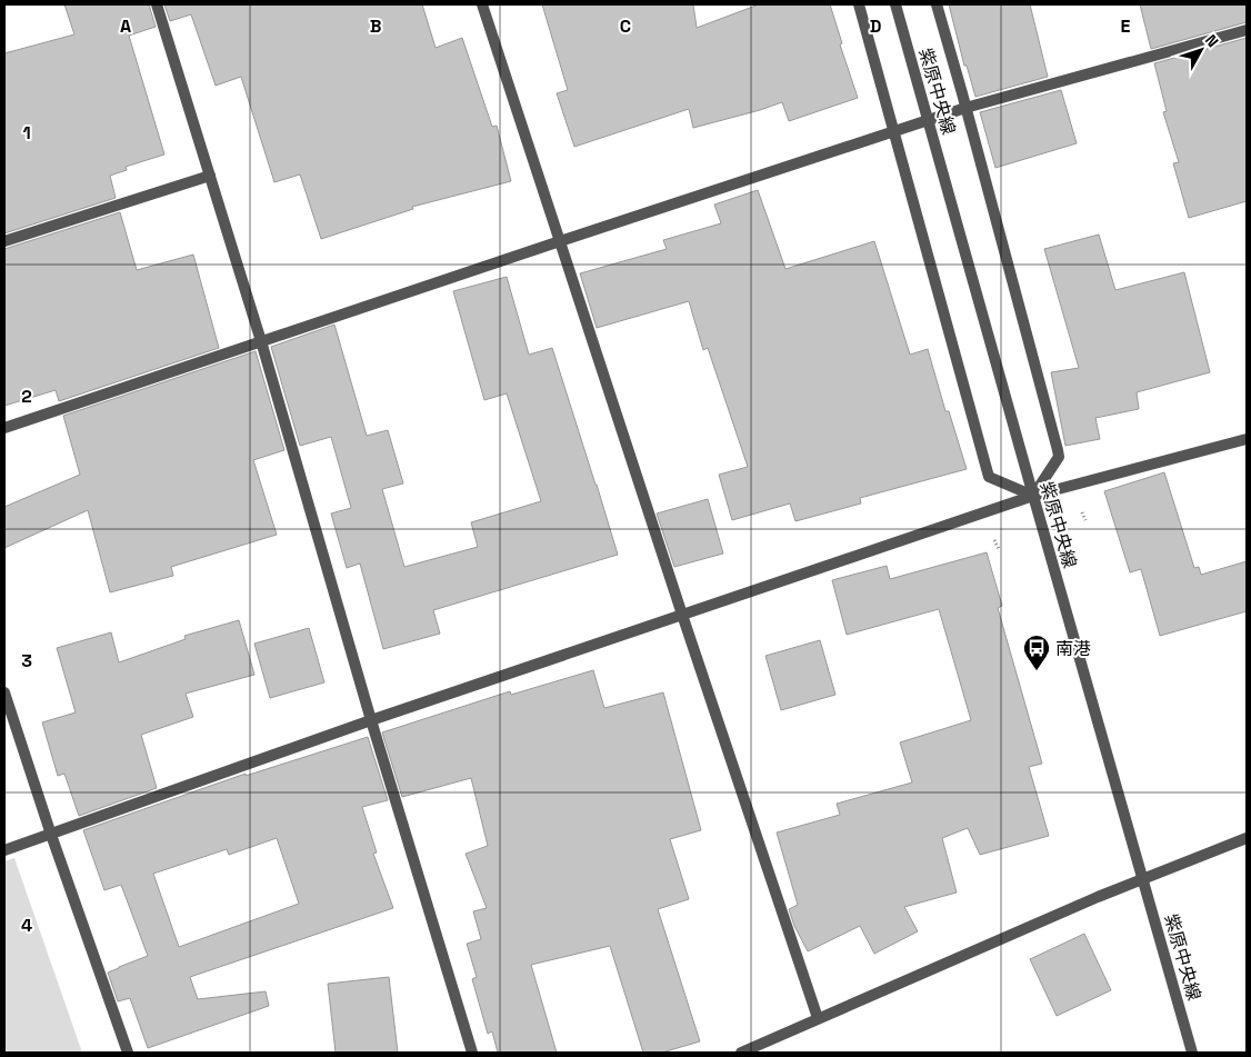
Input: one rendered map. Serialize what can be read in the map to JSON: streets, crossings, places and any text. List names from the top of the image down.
{
  "streets": {
    "street": ["紫原中央線"]
  },
  "places": {
    "bus stop": ["南港"]
  },
  "north": "top right",
  "grid": {
    "columns": [
      "A",
      "B",
      "C",
      "D",
      "E"
    ],
    "rows": [
      "1",
      "2",
      "3",
      "4"
    ]
  }
}
